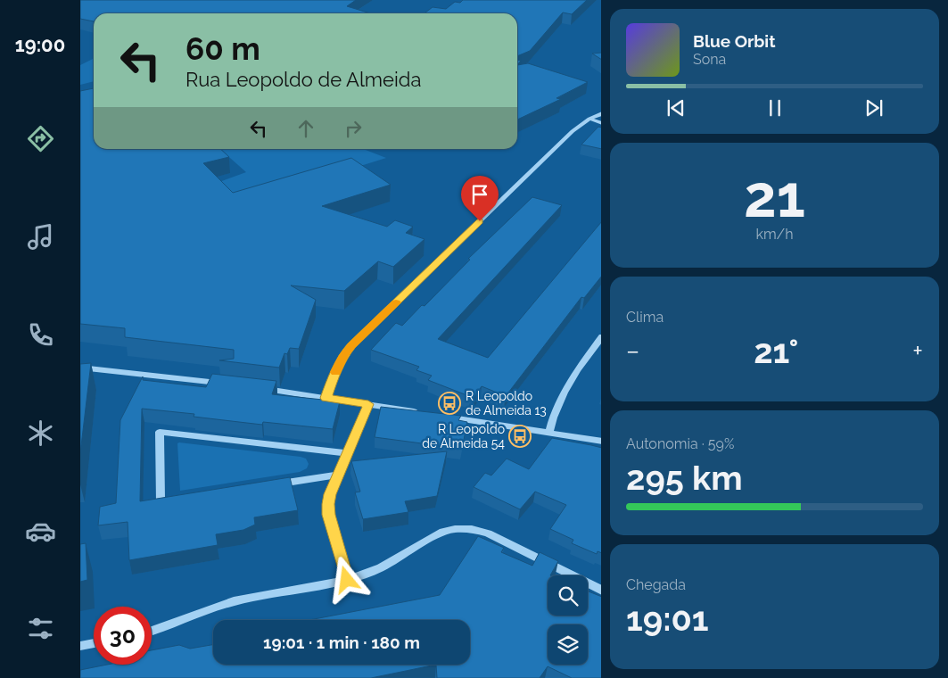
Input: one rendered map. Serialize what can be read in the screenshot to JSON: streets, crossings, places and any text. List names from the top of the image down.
{
  "places": {
    "bus stop": ["R Leopoldo de Almeida 13", "R Leopoldo de Almeida 54"]
  },
  "page": {
    "tabs": "19:00",
    "turn": ["60 m", "Rua Leopoldo de Almeida"],
    "song": ["Blue Orbit", "Sona"],
    "tile": [
      ["21", "km/h"],
      "Clima",
      ["Autonomia · 59%", "295 km"],
      ["Chegada", "19:01"]
    ],
    "heat": ["−", "21°", "+"],
    "limit": "30",
    "trip": "19:01 · 1 min · 180 m"
  }
}
